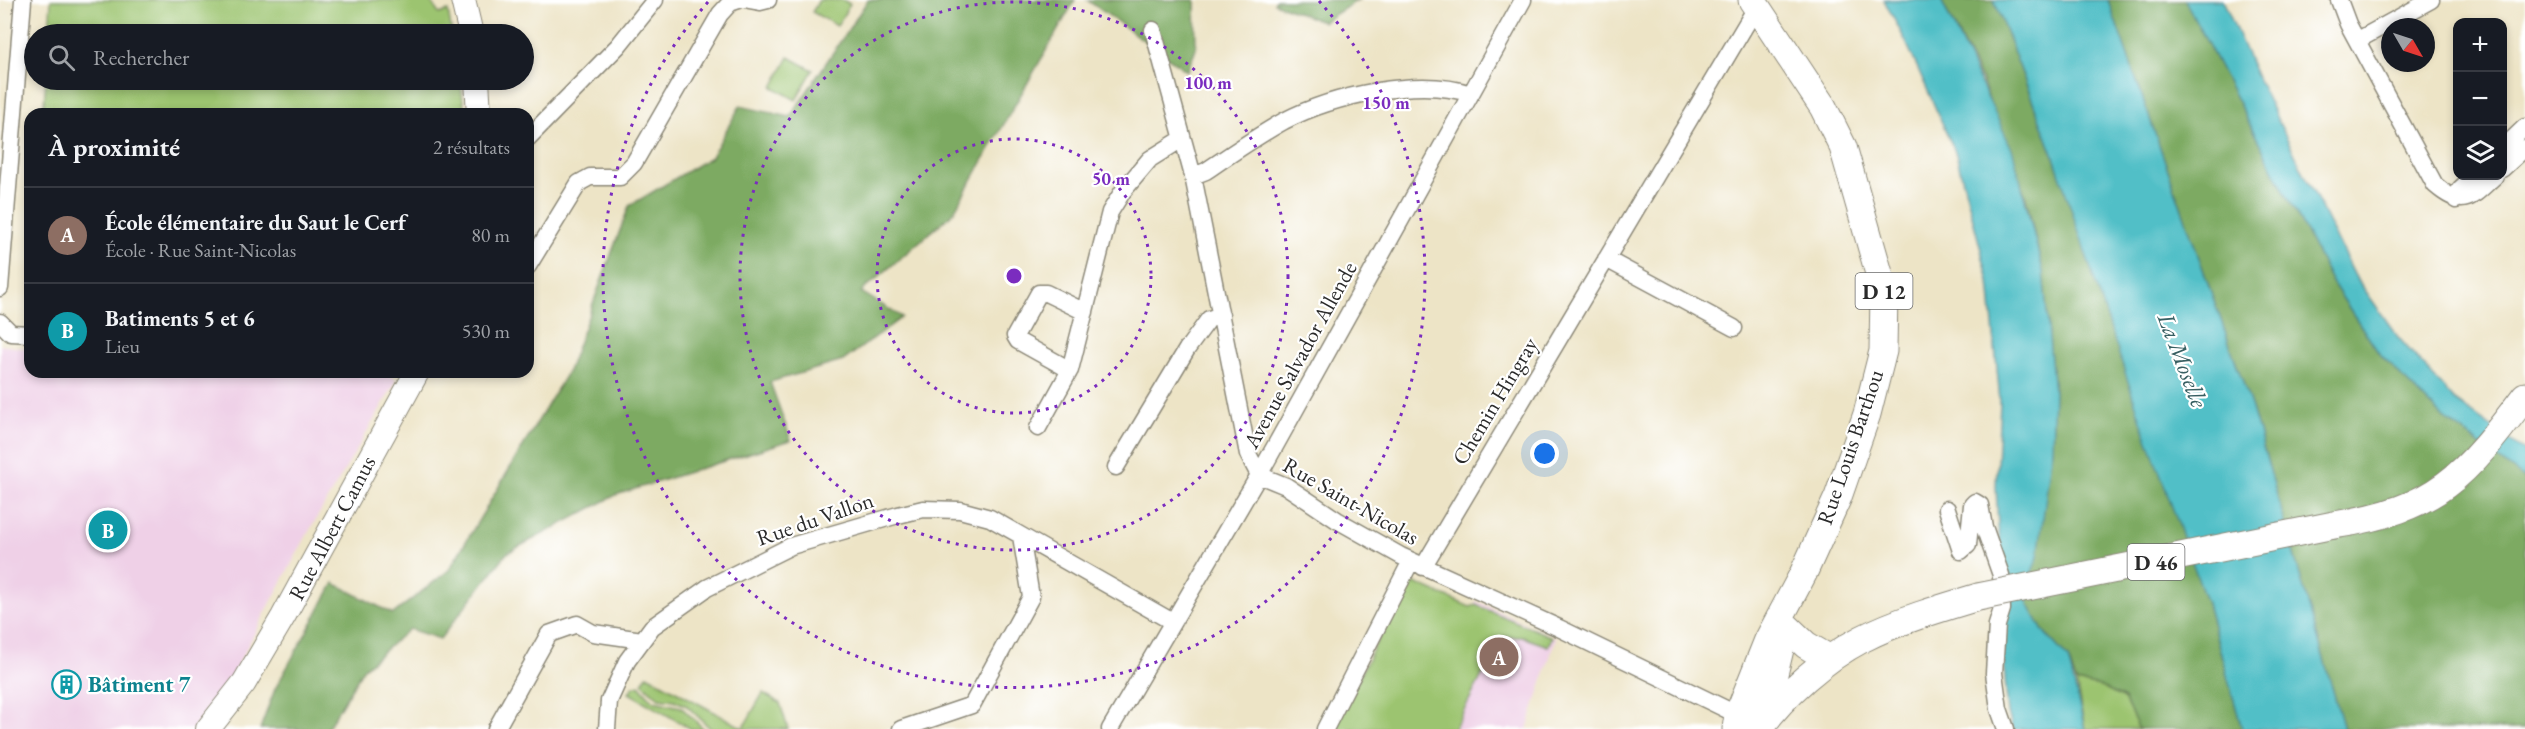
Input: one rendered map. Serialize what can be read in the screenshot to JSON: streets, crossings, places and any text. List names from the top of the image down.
{
  "streets": {
    "main road": ["D 12", "Rue Louis Barthou", "D 46"],
    "street": [
      "Avenue Salvador Allende",
      "Chemin Hingray",
      "Rue Saint-Nicolas",
      "Rue du Vallon",
      "Rue Albert Camus"
    ]
  },
  "crossings": [
    ["Avenue Salvador Allende", "Rue Saint-Nicolas"],
    ["Avenue Salvador Allende", "Rue du Vallon"],
    ["Chemin Hingray", "Rue Louis Barthou"],
    ["Chemin Hingray", "Rue Saint-Nicolas"],
    ["Rue Louis Barthou", "Rue Saint-Nicolas"],
    ["Rue Louis Barthou", "D 46"],
    ["Rue Saint-Nicolas", "D 46"]
  ],
  "water": ["La Moselle"],
  "places": {
    "building": ["Bâtiment 7"]
  },
  "north": "bottom right",
  "page": {
    "map_buttons": ["+", "−"],
    "search": "Rechercher",
    "heading": ["À proximité", "2 résultats"],
    "list": [
      {
        "mark": "A",
        "name": "École élémentaire du Saut le Cerf",
        "note": "École · Rue Saint-Nicolas",
        "value": "80 m"
      },
      {
        "mark": "B",
        "name": "Batiments 5 et 6",
        "note": "Lieu",
        "value": "530 m"
      }
    ],
    "pins": ["B", "A"]
  },
  "rings": ["100 m", "150 m", "50 m"]
}
